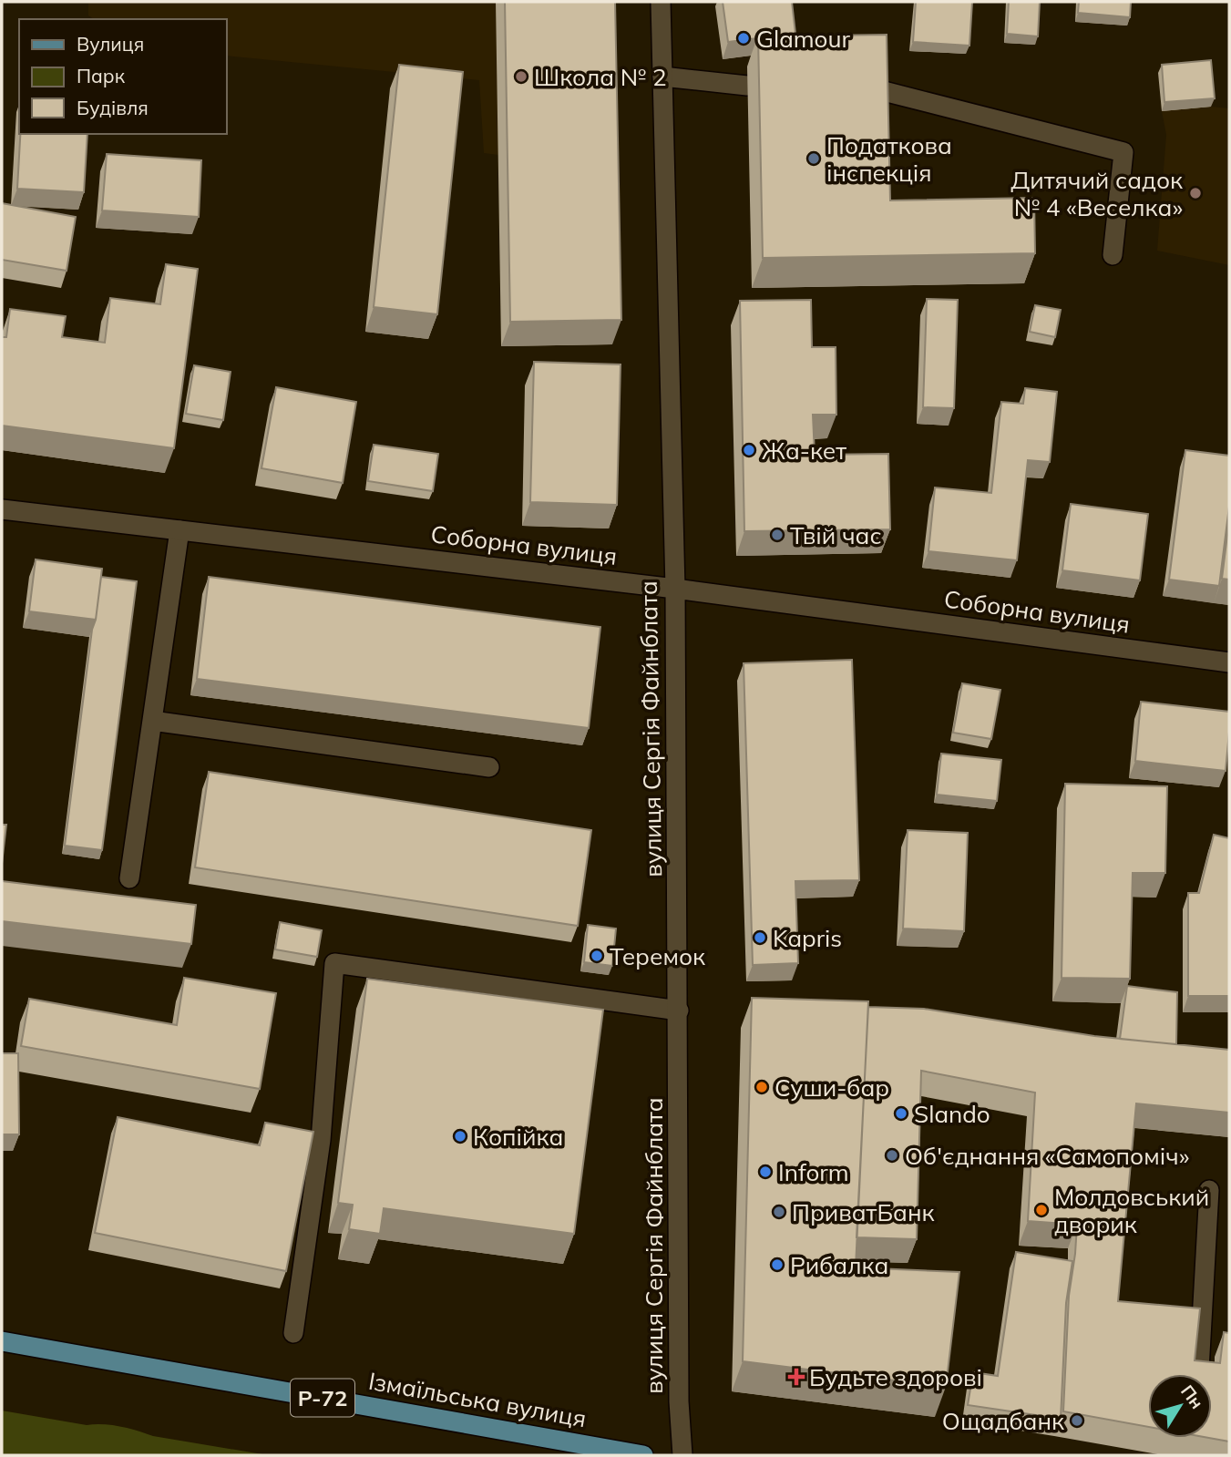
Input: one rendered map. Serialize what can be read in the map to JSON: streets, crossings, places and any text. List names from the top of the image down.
{
  "streets": {
    "main road": ["Р-72", "Ізмаїльська вулиця"],
    "street": ["Соборна вулиця", "вулиця Сергія Файнблата"]
  },
  "crossings": [
    ["Соборна вулиця", "вулиця Сергія Файнблата"]
  ],
  "places": {
    "other": [
      "Glamour",
      "Школа № 2",
      "Податкова інспекція",
      "Дитячий садок № 4 «Веселка»",
      "Жа-кет",
      "Твій час",
      "Kapris",
      "Теремок",
      "Суши-бар",
      "Slando",
      "Копійка",
      "Об'єднання «Самопоміч»",
      "Inform",
      "Молдовський дворик",
      "ПриватБанк",
      "Рибалка",
      "Ощадбанк"
    ],
    "health": ["Будьте здорові"]
  },
  "legend": ["Вулиця", "Парк", "Будівля"],
  "north": "top right"
}
